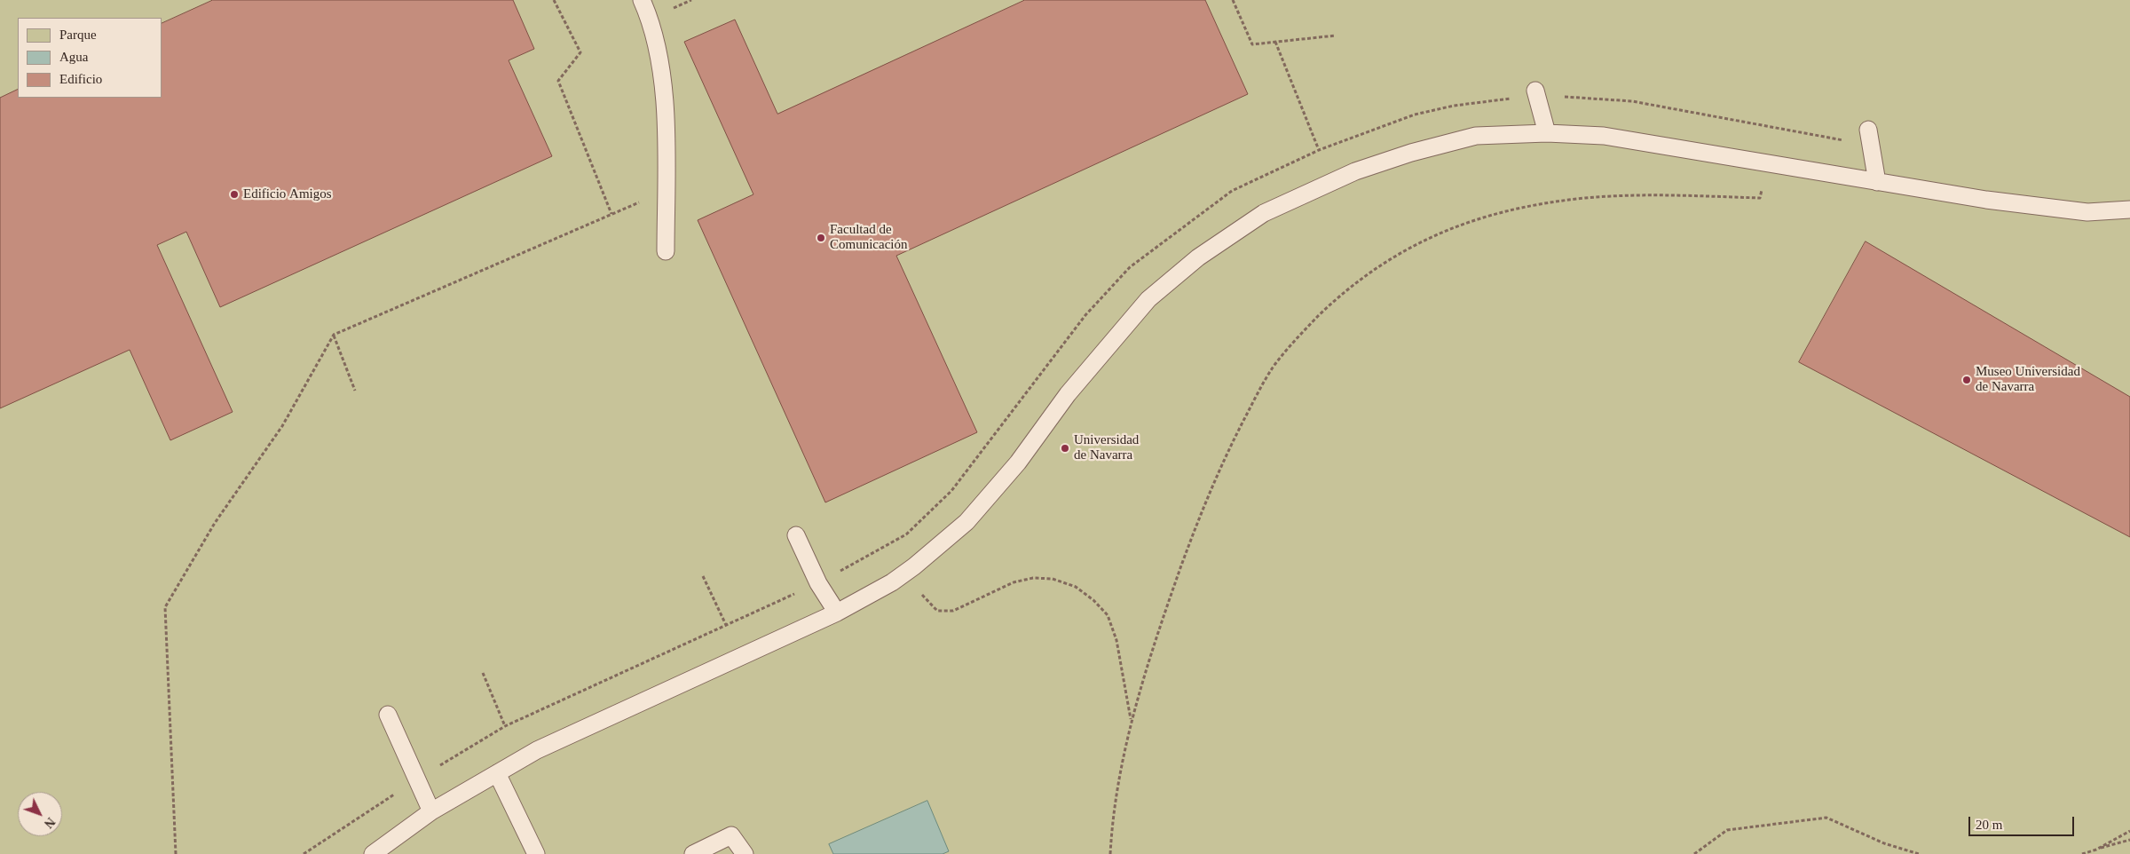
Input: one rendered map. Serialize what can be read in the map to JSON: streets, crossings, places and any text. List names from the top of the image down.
{
  "places": [
    "Edificio Amigos",
    "Facultad de Comunicación",
    "Museo Universidad de Navarra",
    "Universidad de Navarra"
  ],
  "legend": ["Parque", "Agua", "Edificio"],
  "scale_bar": "20 m",
  "north": "bottom right"
}
